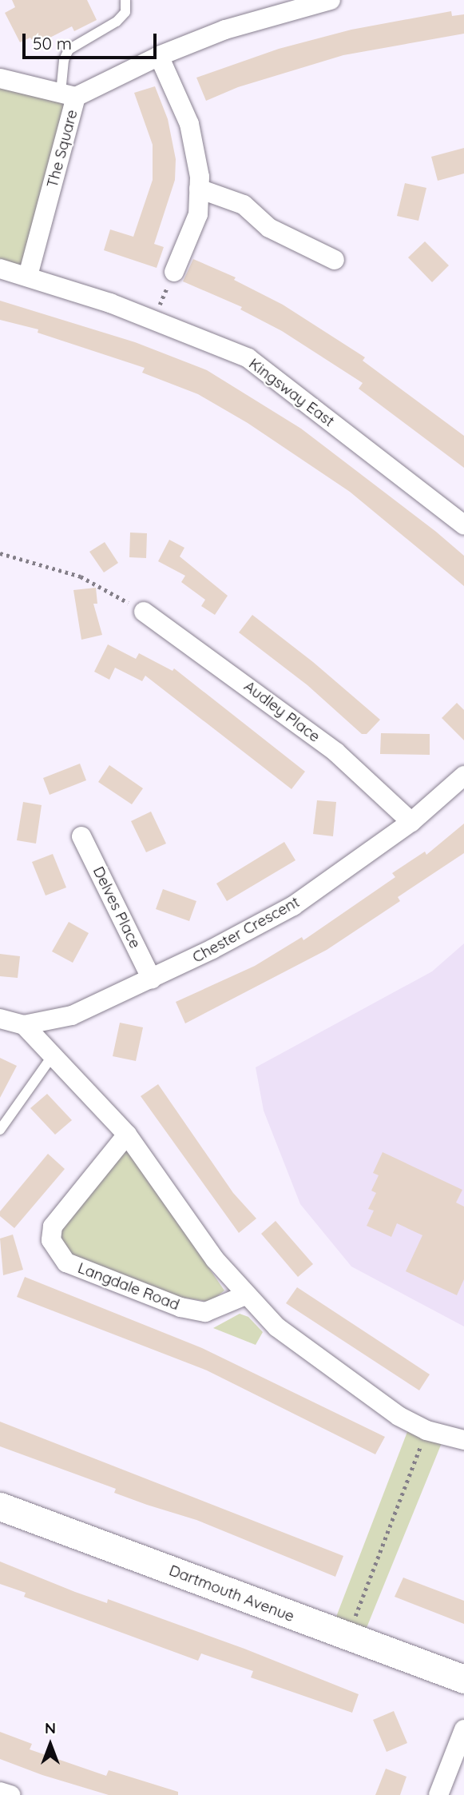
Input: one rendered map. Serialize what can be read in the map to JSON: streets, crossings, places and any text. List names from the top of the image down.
{
  "streets": {
    "street": [
      "The Square",
      "Kingsway East",
      "Audley Place",
      "Delves Place",
      "Chester Crescent",
      "Langdale Road",
      "Dartmouth Avenue"
    ]
  },
  "crossings": [
    ["The Square", "Kingsway East"],
    ["Audley Place", "Chester Crescent"],
    ["Delves Place", "Chester Crescent"]
  ],
  "scale_bar": "50 m",
  "north": "top"
}
